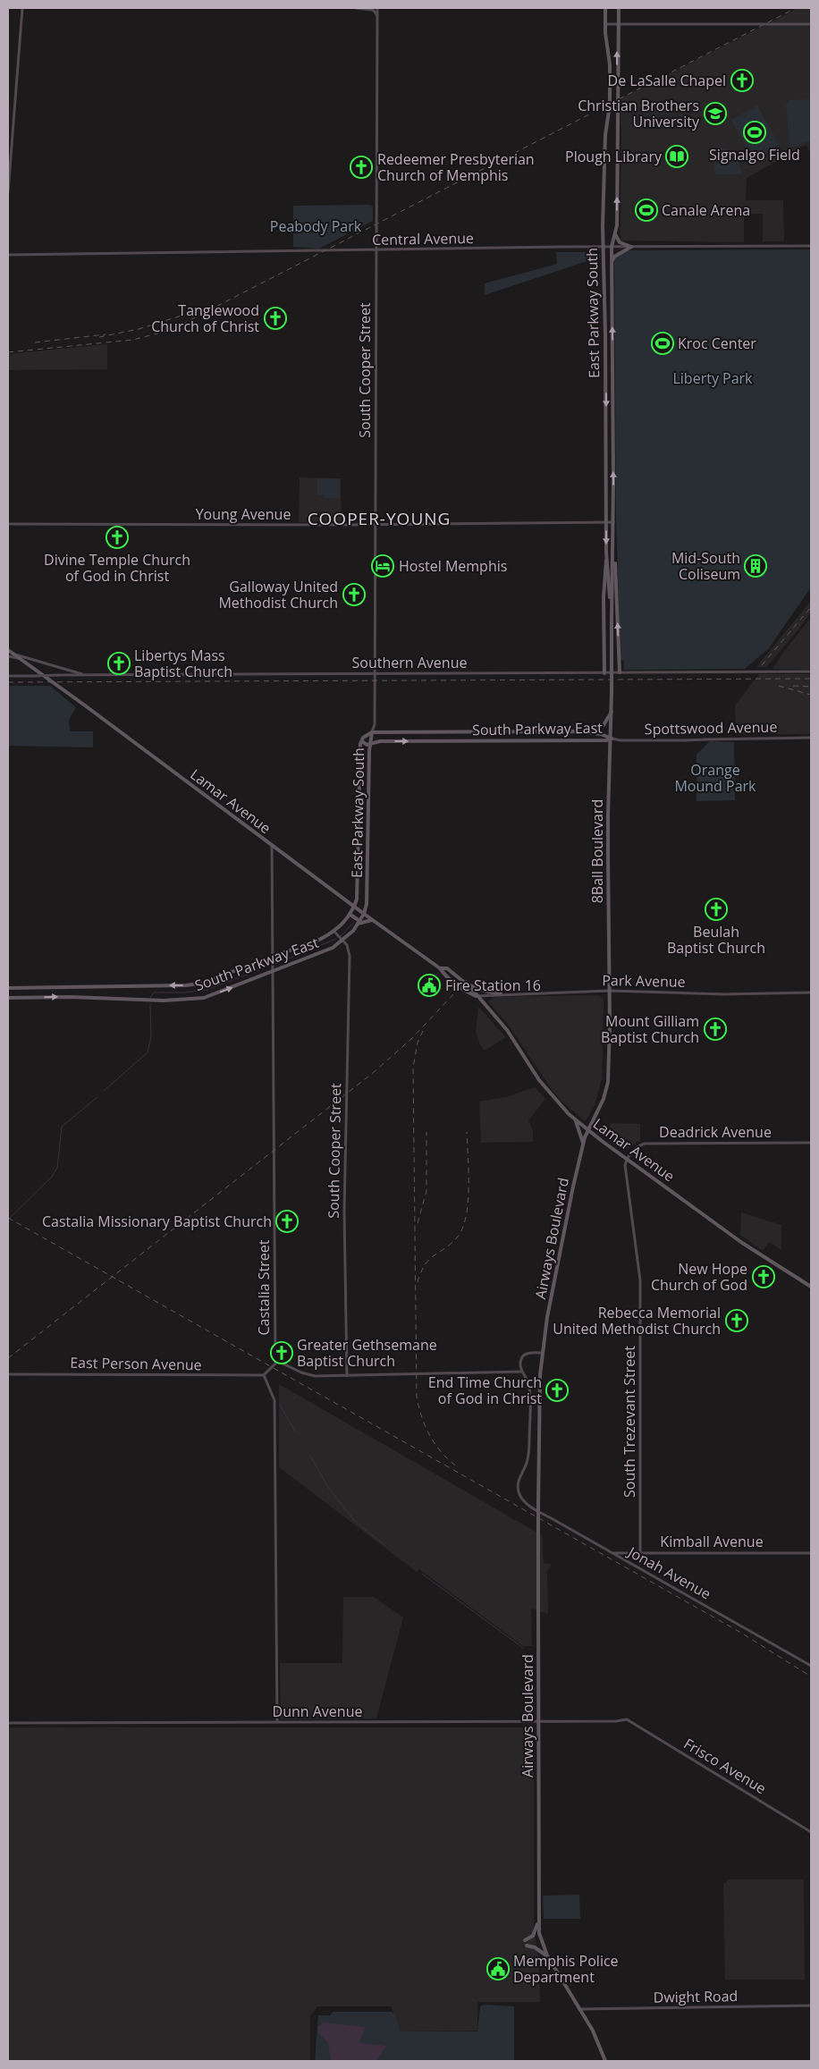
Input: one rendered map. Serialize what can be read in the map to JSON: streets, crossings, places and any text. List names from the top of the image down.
{
  "streets": {
    "main road": [
      "East Parkway South",
      "South Parkway East",
      "Lamar Avenue",
      "8Ball Boulevard",
      "Airways Boulevard"
    ],
    "street": [
      "Central Avenue",
      "South Cooper Street",
      "Young Avenue",
      "Southern Avenue",
      "Spottswood Avenue",
      "Park Avenue",
      "Deadrick Avenue",
      "Castalia Street",
      "East Person Avenue",
      "South Trezevant Street",
      "Kimball Avenue",
      "Jonah Avenue",
      "Dunn Avenue",
      "Frisco Avenue",
      "Dwight Road"
    ]
  },
  "crossings": [
    ["Central Avenue", "East Parkway South"],
    ["Central Avenue", "South Cooper Street"],
    ["East Parkway South", "South Cooper Street"],
    ["East Parkway South", "Young Avenue"],
    ["East Parkway South", "Spottswood Avenue"],
    ["East Parkway South", "South Parkway East"],
    ["East Parkway South", "Lamar Avenue"],
    ["East Parkway South", "8Ball Boulevard"],
    ["South Cooper Street", "Young Avenue"],
    ["South Cooper Street", "Southern Avenue"],
    ["South Cooper Street", "South Parkway East"],
    ["Spottswood Avenue", "South Parkway East"],
    ["Spottswood Avenue", "8Ball Boulevard"],
    ["South Parkway East", "Lamar Avenue"],
    ["South Parkway East", "8Ball Boulevard"],
    ["South Parkway East", "Castalia Street"],
    ["Lamar Avenue", "Park Avenue"],
    ["Lamar Avenue", "Deadrick Avenue"],
    ["Lamar Avenue", "Airways Boulevard"],
    ["Lamar Avenue", "Castalia Street"],
    ["Lamar Avenue", "South Trezevant Street"],
    ["8Ball Boulevard", "Park Avenue"],
    ["Deadrick Avenue", "South Trezevant Street"],
    ["Airways Boulevard", "Dunn Avenue"],
    ["Airways Boulevard", "Dwight Road"],
    ["South Trezevant Street", "Kimball Avenue"],
    ["Kimball Avenue", "Jonah Avenue"],
    ["Dunn Avenue", "Frisco Avenue"]
  ],
  "districts": ["COOPER-YOUNG"],
  "parks": ["Peabody Park", "Liberty Park", "Orange Mound Park"],
  "places": {
    "church": [
      "De LaSalle Chapel",
      "Redeemer Presbyterian Church of Memphis",
      "Tanglewood Church of Christ",
      "Divine Temple Church of God in Christ",
      "Galloway United Methodist Church",
      "Libertys Mass Baptist Church",
      "Beulah Baptist Church",
      "Mount Gilliam Baptist Church",
      "Castalia Missionary Baptist Church",
      "New Hope Church of God",
      "Rebecca Memorial United Methodist Church",
      "Greater Gethsemane Baptist Church",
      "End Time Church of God in Christ"
    ],
    "school or university": ["Christian Brothers University"],
    "sports": ["Signalgo Field", "Canale Arena", "Kroc Center"],
    "library": ["Plough Library"],
    "hotel": ["Hostel Memphis"],
    "building": ["Mid-South Coliseum"],
    "public building": ["Fire Station 16", "Memphis Police Department"]
  }
}
